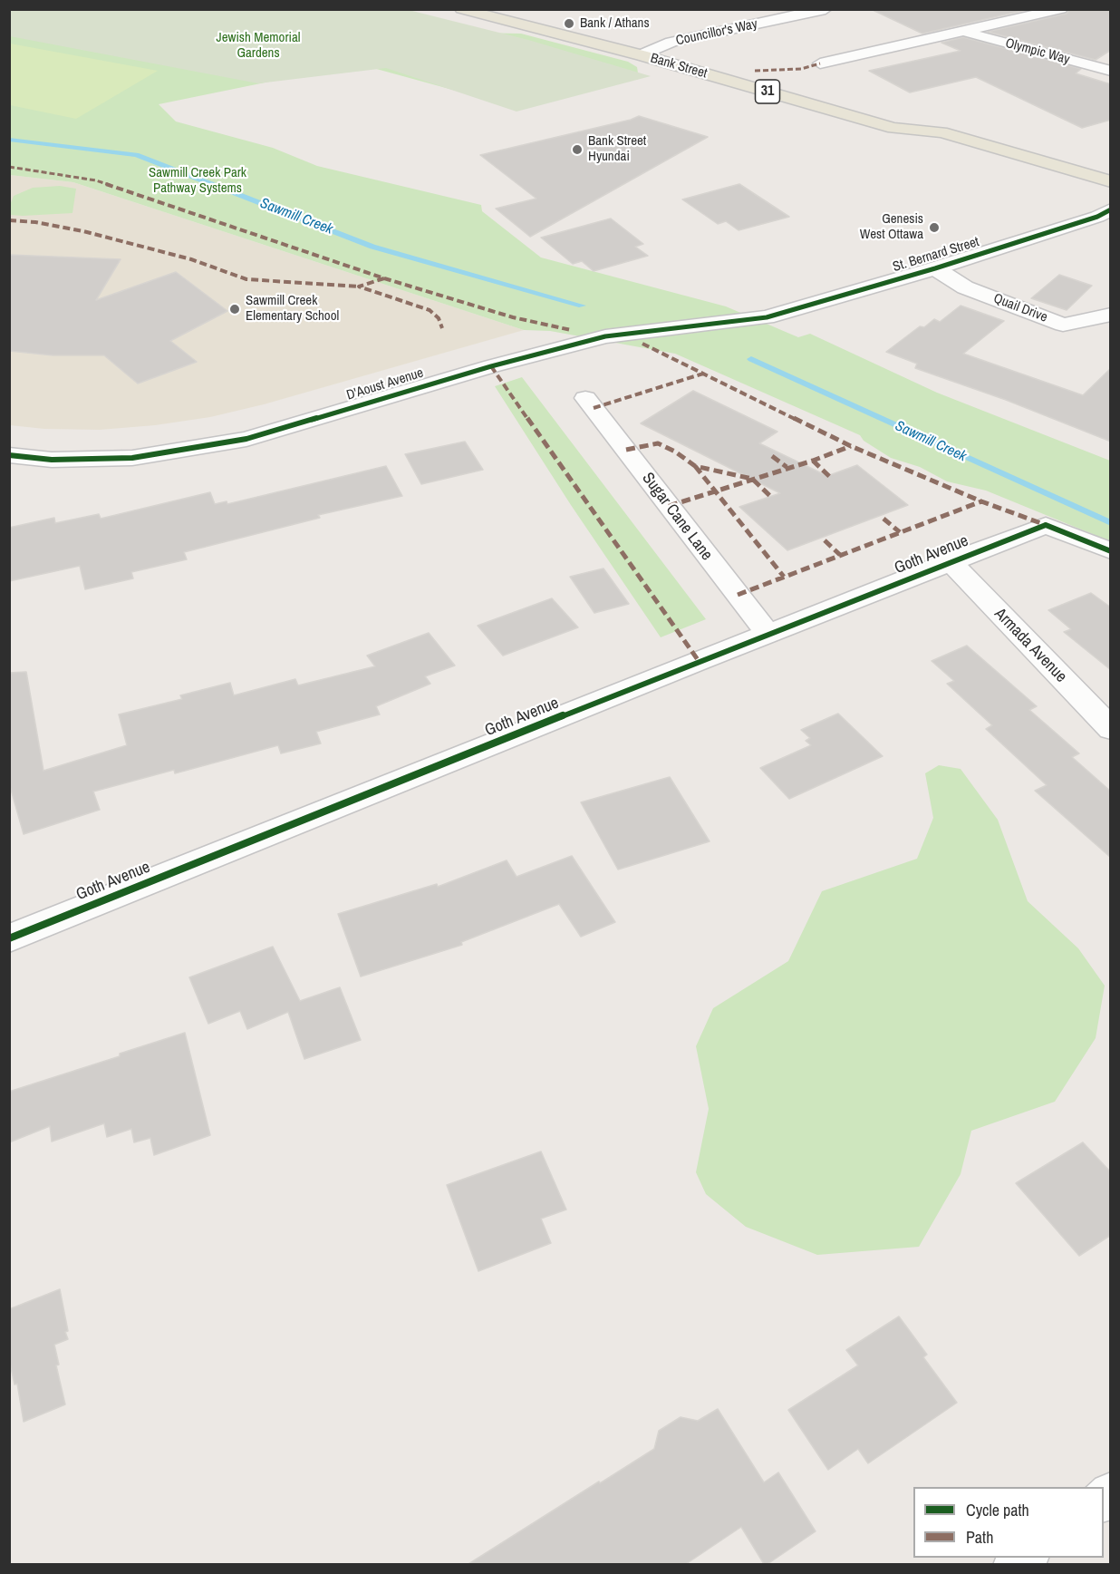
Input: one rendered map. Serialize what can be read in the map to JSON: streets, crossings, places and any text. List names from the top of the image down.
{
  "streets": {
    "main road": ["Bank Street", "31"],
    "street": [
      "Councillor's Way",
      "Olympic Way",
      "St. Bernard Street",
      "Quail Drive",
      "D'Aoust Avenue",
      "Sugar Cane Lane",
      "Goth Avenue",
      "Armada Avenue"
    ]
  },
  "crossings": [
    ["Councillor's Way", "Bank Street"],
    ["St. Bernard Street", "Quail Drive"],
    ["St. Bernard Street", "D'Aoust Avenue"],
    ["Sugar Cane Lane", "Goth Avenue"],
    ["Goth Avenue", "Armada Avenue"]
  ],
  "water": ["Sawmill Creek"],
  "parks": ["Jewish Memorial Gardens", "Sawmill Creek Park Pathway Systems"],
  "places": [
    "Bank / Athans",
    "Bank Street Hyundai",
    "Genesis West Ottawa",
    "Sawmill Creek Elementary School"
  ],
  "legend": ["Cycle path", "Path"]
}
